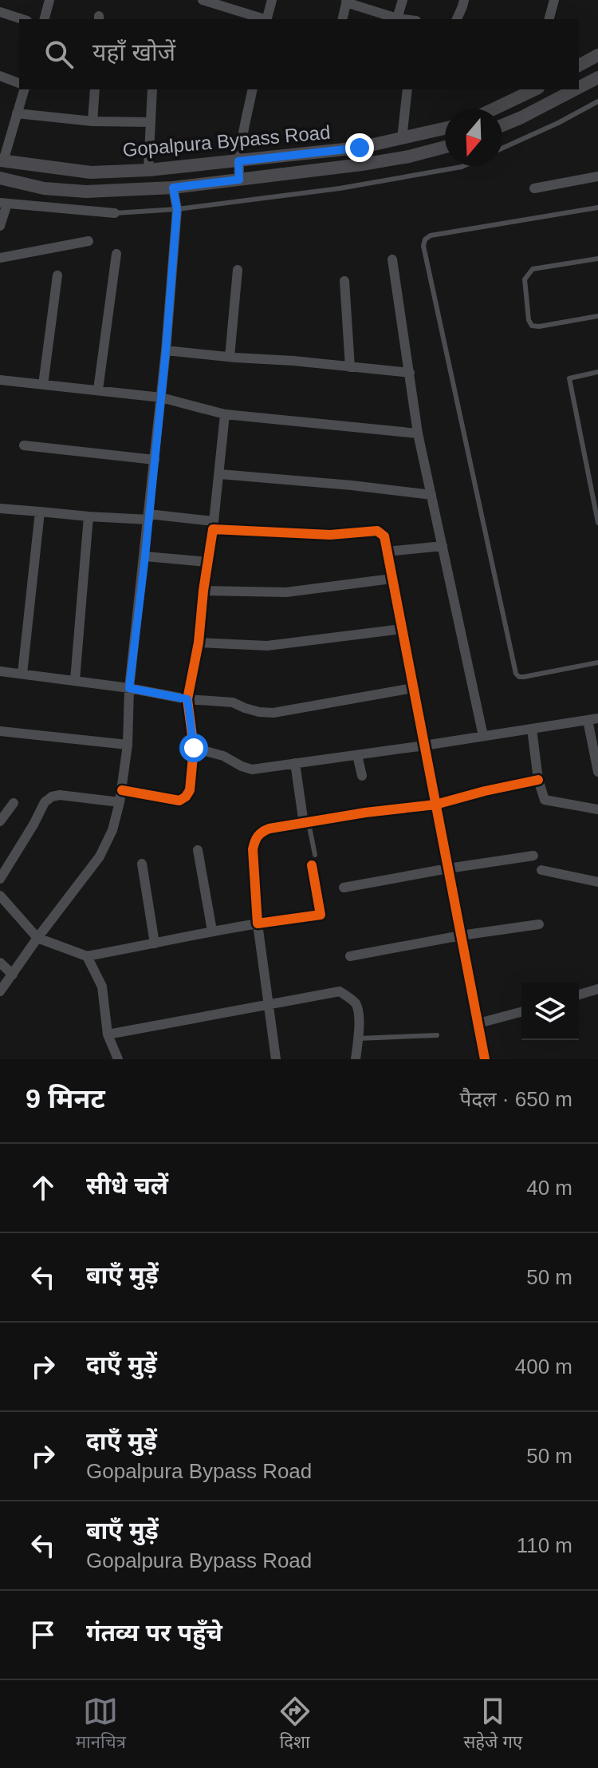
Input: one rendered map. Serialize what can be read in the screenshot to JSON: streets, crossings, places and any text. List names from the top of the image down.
{
  "streets": {
    "street": ["Gopalpura Bypass Road"]
  },
  "north": "bottom",
  "page": {
    "search": "यहाँ खोजें",
    "heading": ["9 मिनट", "पैदल · 650 m"],
    "list": [
      ["सीधे चलें", "40 m"],
      ["बाएँ मुड़ें", "50 m"],
      ["दाएँ मुड़ें", "400 m"],
      ["दाएँ मुड़ें", "Gopalpura Bypass Road", "50 m"],
      ["बाएँ मुड़ें", "Gopalpura Bypass Road", "110 m"],
      "गंतव्य पर पहुँचे"
    ],
    "nav": ["मानचित्र", "दिशा", "सहेजे गए"]
  }
}
